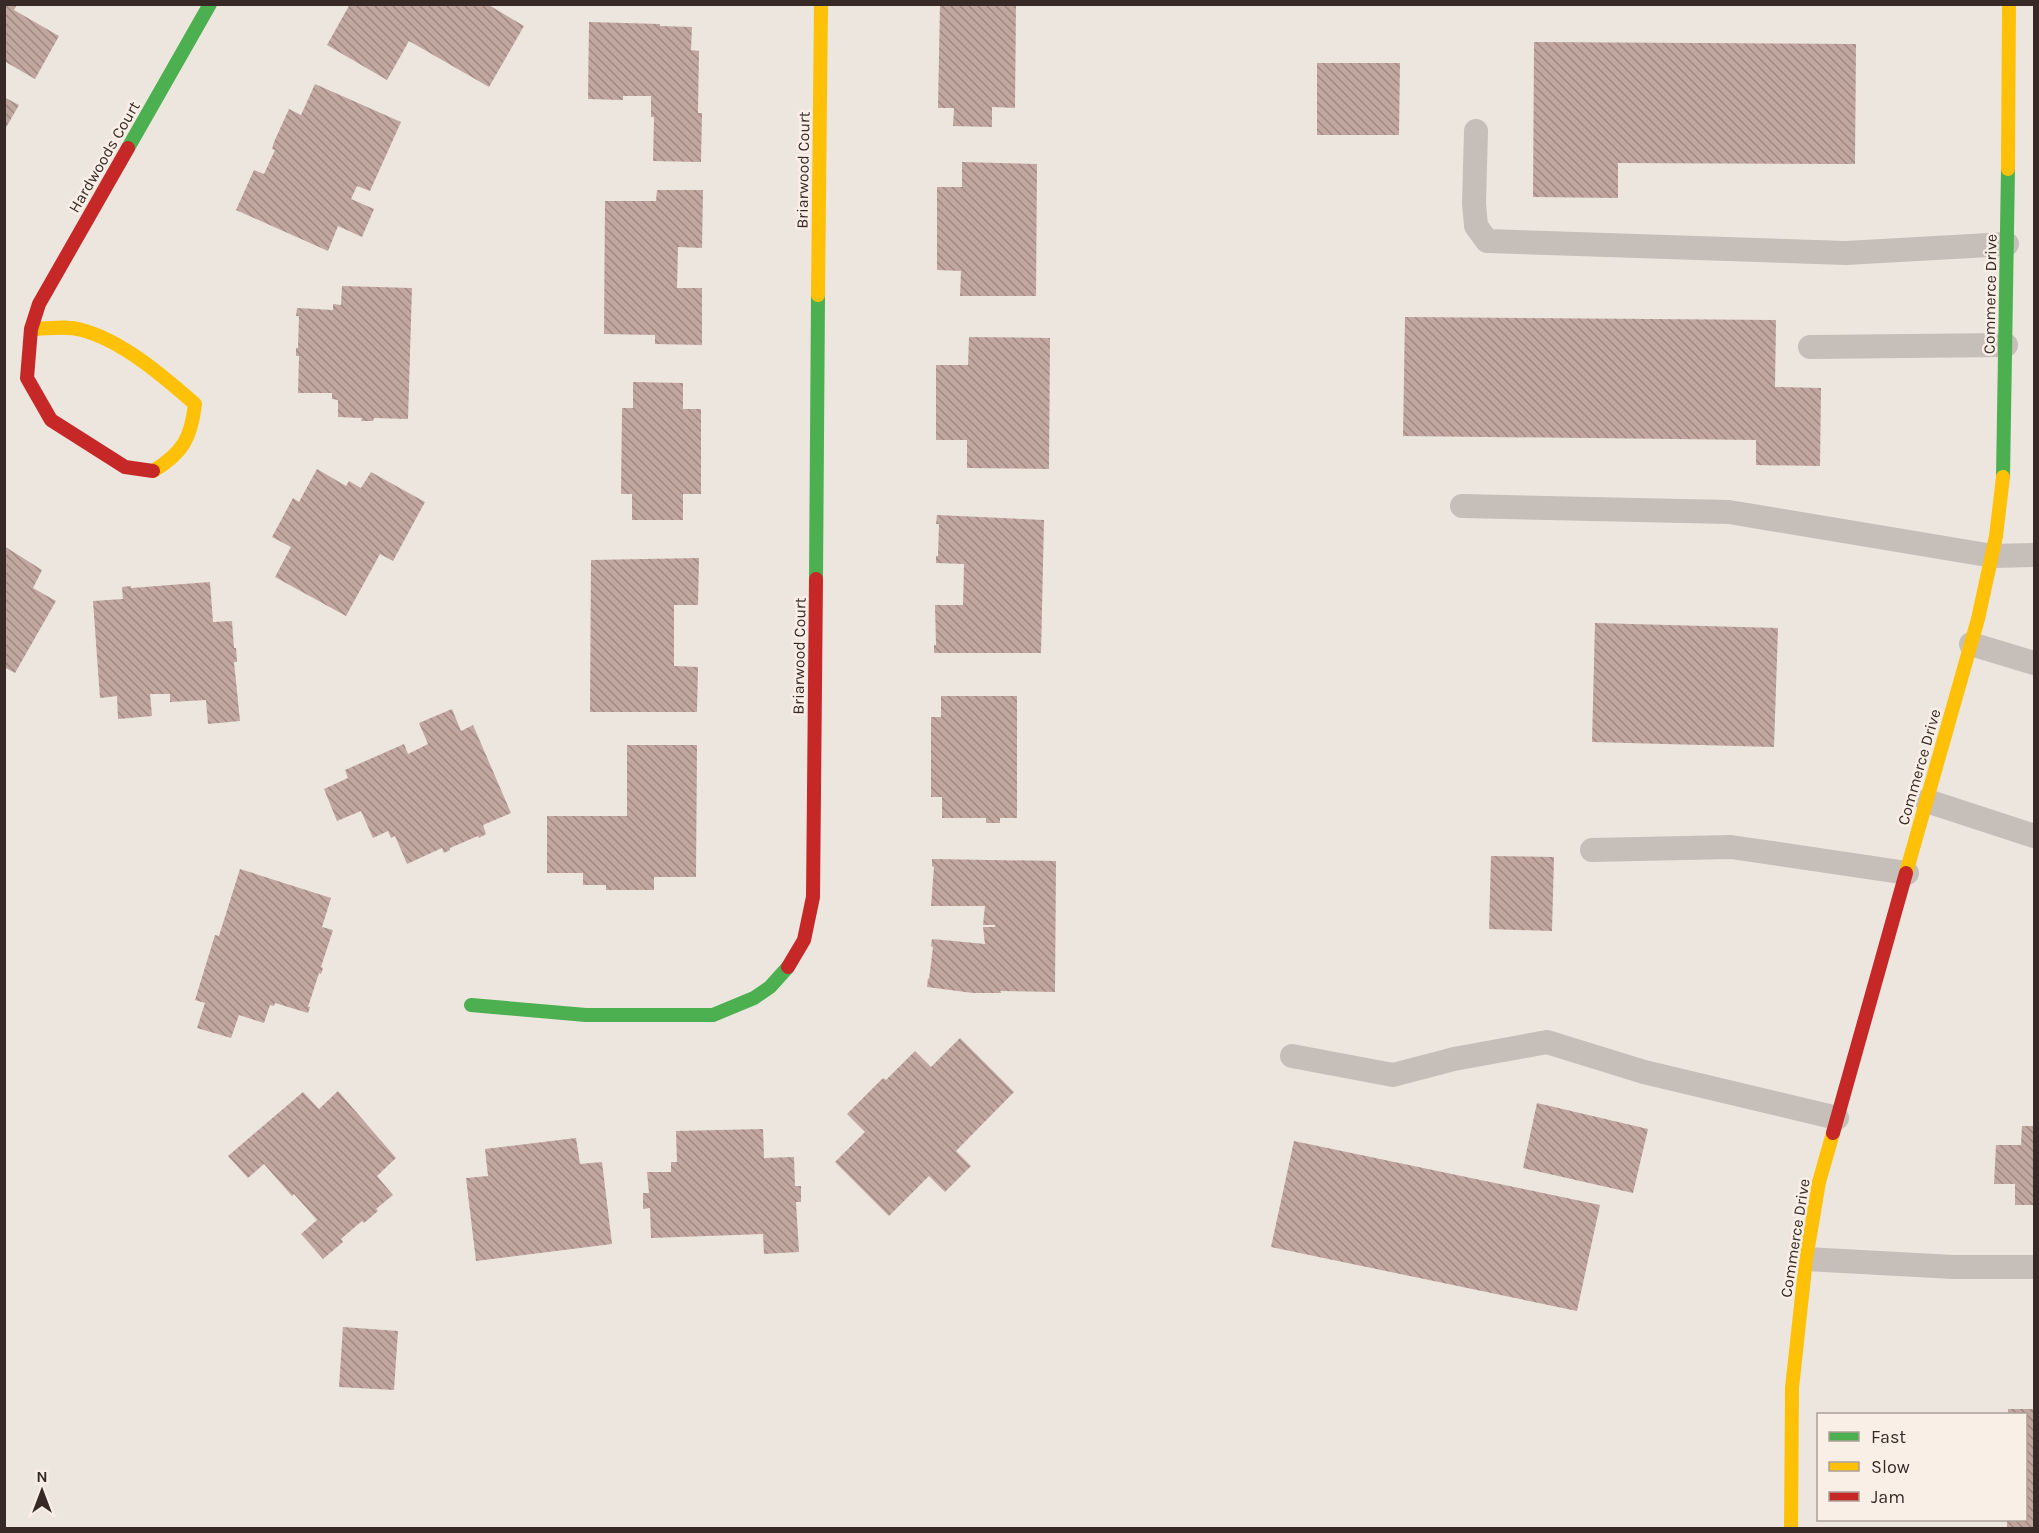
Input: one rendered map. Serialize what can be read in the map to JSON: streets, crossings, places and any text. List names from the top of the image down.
{
  "streets": {
    "street": ["Hardwoods Court", "Briarwood Court", "Commerce Drive"]
  },
  "legend": ["Fast", "Slow", "Jam"],
  "north": "top"
}
